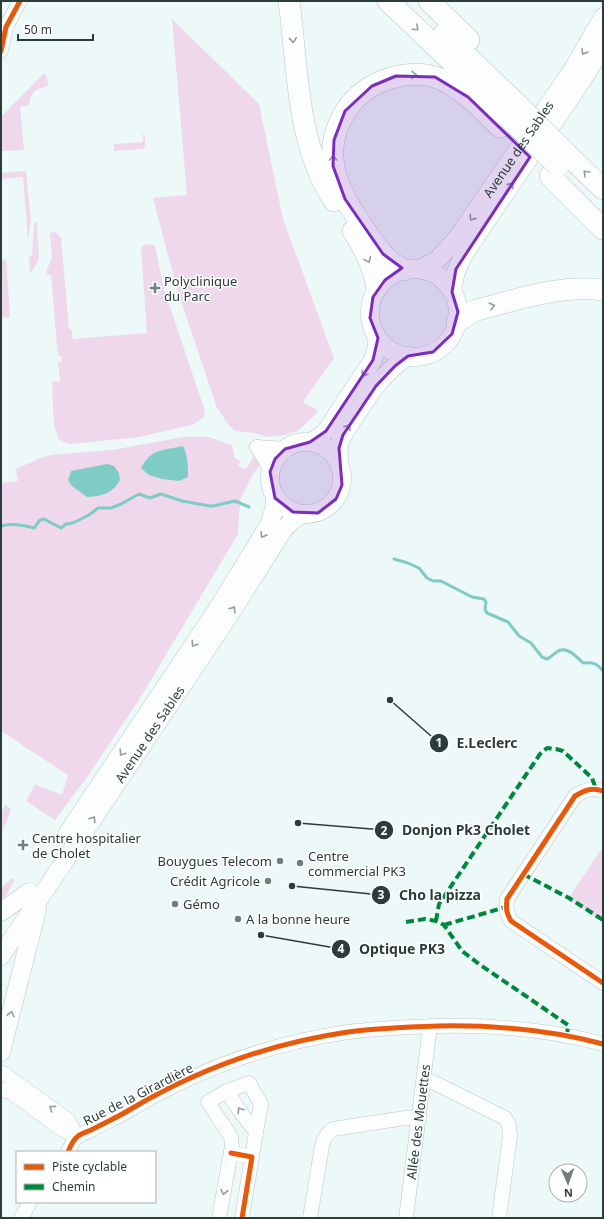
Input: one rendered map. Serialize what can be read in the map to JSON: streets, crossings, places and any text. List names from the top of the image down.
{
  "streets": {
    "main road": ["Avenue des Sables"],
    "street": ["Rue de la Girardière", "Allée des Mouettes"]
  },
  "crossings": [
    ["Rue de la Girardière", "Allée des Mouettes"]
  ],
  "places": {
    "health": ["Polyclinique du Parc", "Centre hospitalier de Cholet"],
    "other": [
      "E.Leclerc",
      "Donjon Pk3 Cholet",
      "Bouygues Telecom",
      "Centre commercial PK3",
      "Crédit Agricole",
      "Cho la pizza",
      "Gémo",
      "A la bonne heure",
      "Optique PK3"
    ]
  },
  "legend": ["Piste cyclable", "Chemin"],
  "scale_bar": "50 m",
  "north": "bottom"
}
